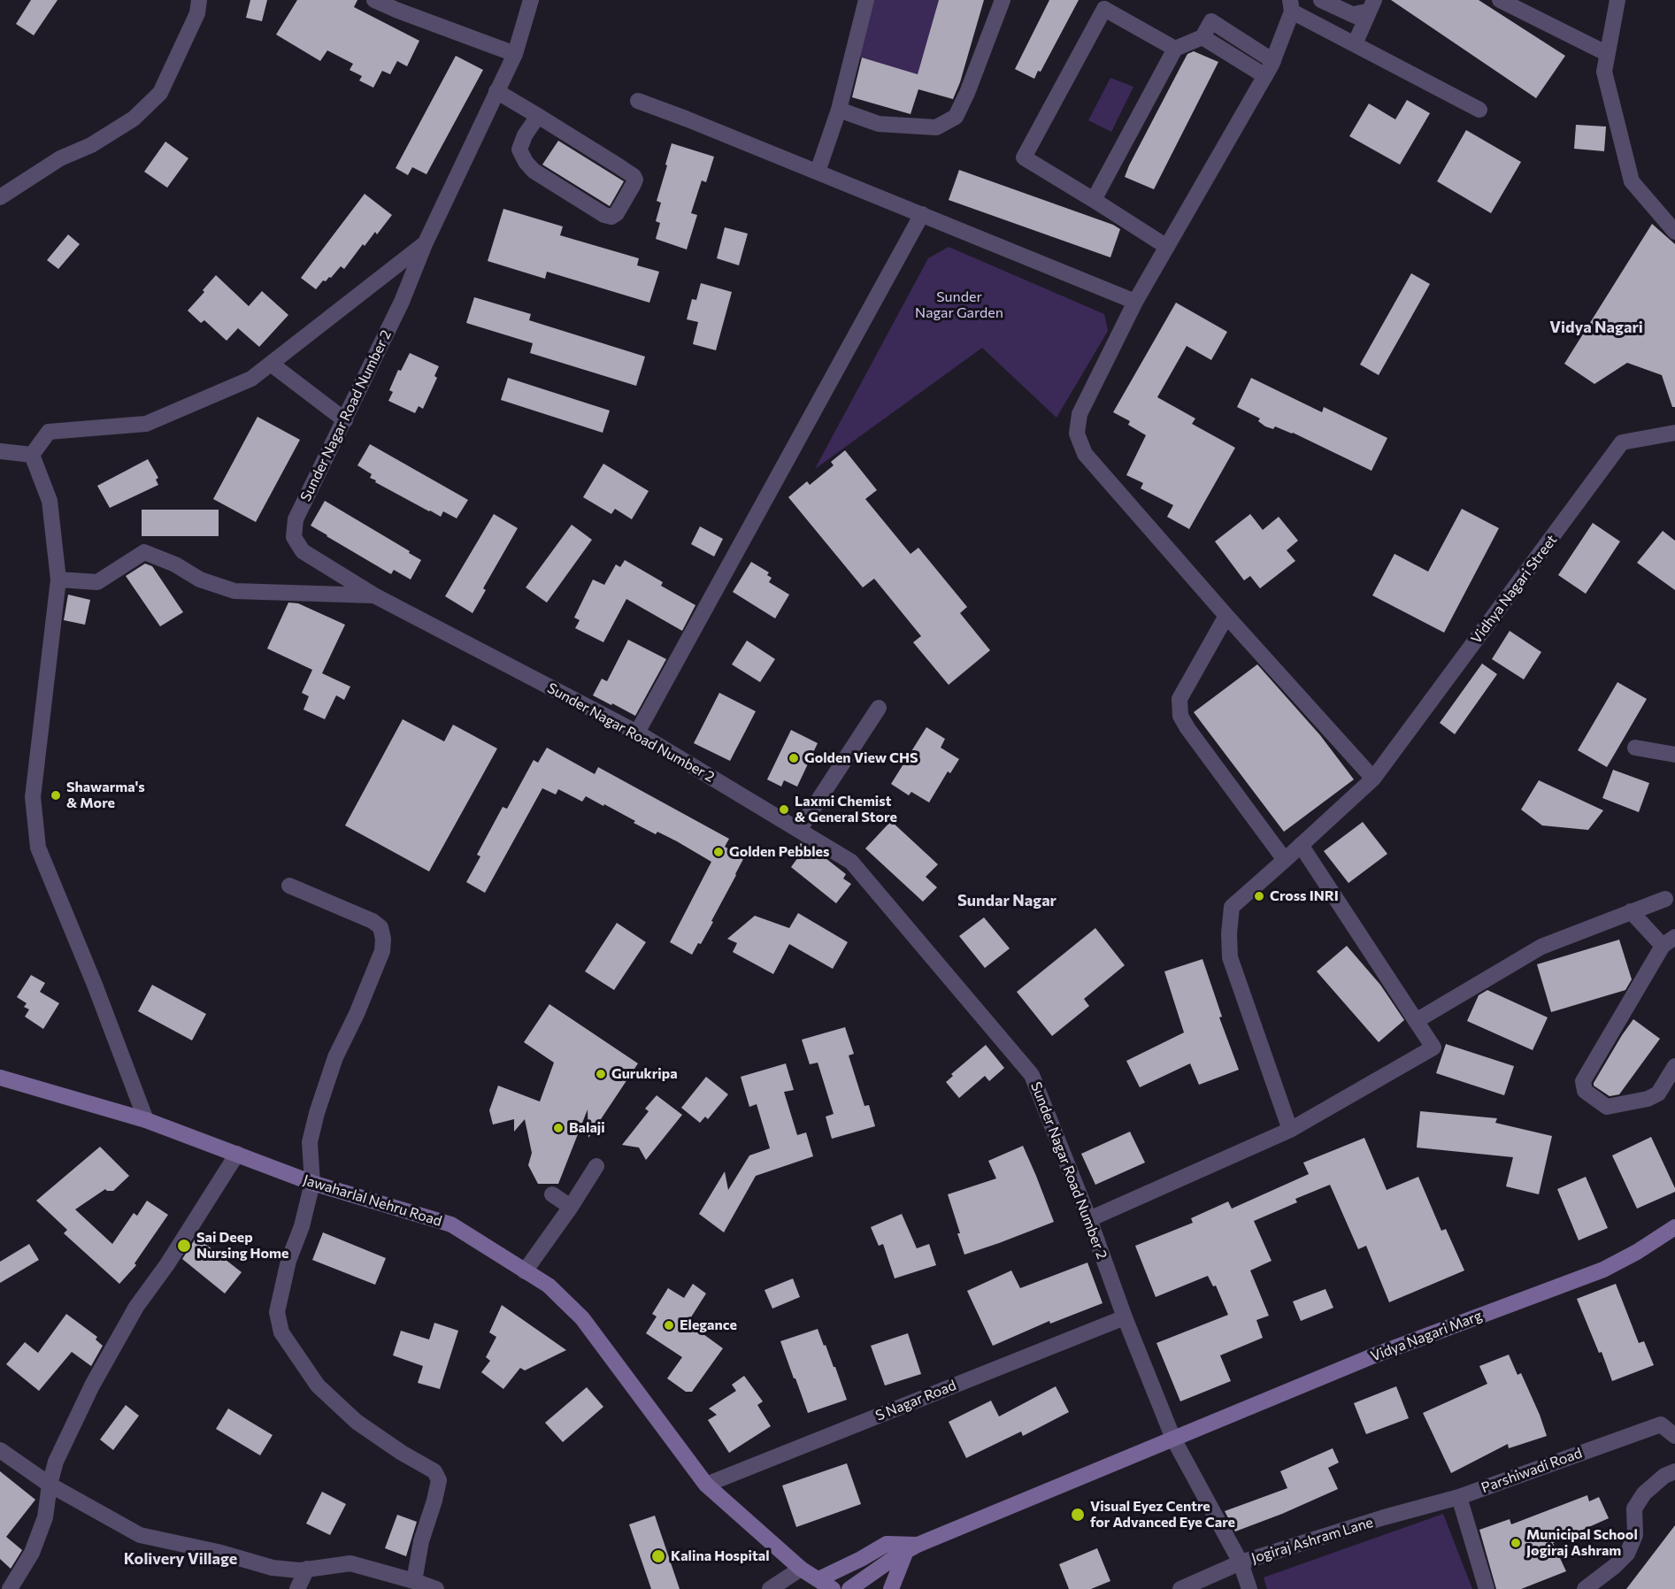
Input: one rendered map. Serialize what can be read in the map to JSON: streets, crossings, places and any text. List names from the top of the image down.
{
  "streets": {
    "main road": ["Jawaharlal Nehru Road", "Vidya Nagari Marg"],
    "street": [
      "Sunder Nagar Road Number 2",
      "Vidhya Nagari Street",
      "S Nagar Road",
      "Parshiwadi Road",
      "Jogiraj Ashram Lane"
    ]
  },
  "crossings": [
    ["Sunder Nagar Road Number 2", "Vidya Nagari Marg"],
    ["Sunder Nagar Road Number 2", "S Nagar Road"],
    ["Sunder Nagar Road Number 2", "Jogiraj Ashram Lane"],
    ["Jawaharlal Nehru Road", "S Nagar Road"],
    ["Parshiwadi Road", "Jogiraj Ashram Lane"]
  ],
  "districts": ["Vidya Nagari", "Sundar Nagar", "Kolivery Village"],
  "parks": ["Sunder Nagar Garden"],
  "places": [
    "Golden View CHS",
    "Shawarma's & More",
    "Laxmi Chemist & General Store",
    "Golden Pebbles",
    "Cross INRI",
    "Gurukripa",
    "Balaji",
    "Sai Deep Nursing Home",
    "Elegance",
    "Visual Eyez Centre for Advanced Eye Care",
    "Municipal School Jogiraj Ashram",
    "Kalina Hospital"
  ]
}
